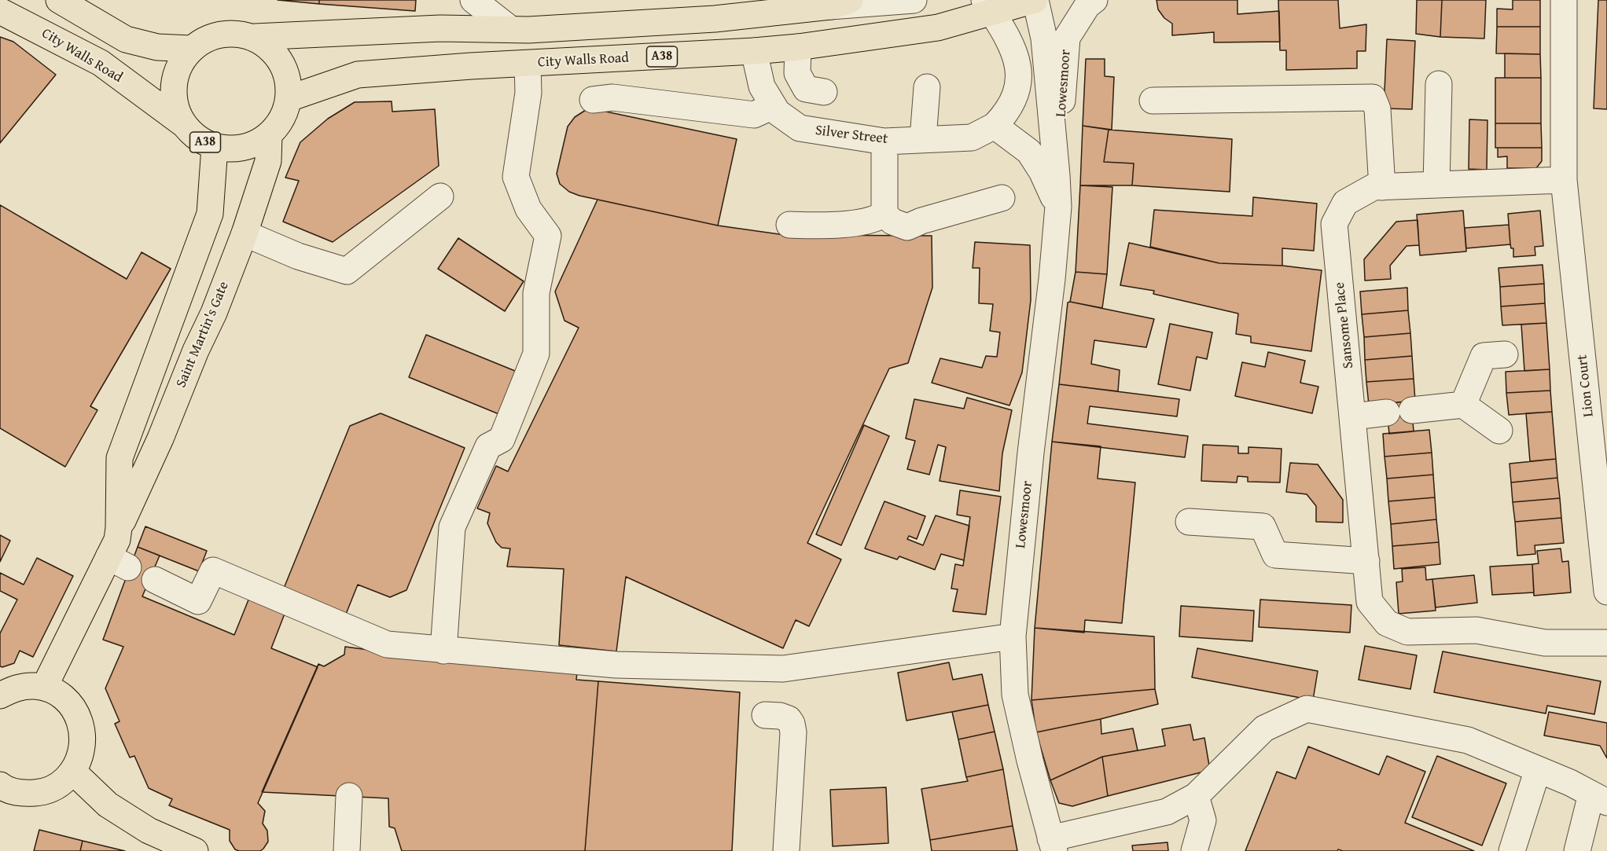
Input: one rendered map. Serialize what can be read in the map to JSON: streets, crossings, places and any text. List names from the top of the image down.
{
  "streets": {
    "main road": ["City Walls Road", "A38", "Saint Martin's Gate"],
    "street": [
      "Lowesmoor",
      "Silver Street",
      "Sansome Place",
      "Lion Court"
    ]
  },
  "crossings": [
    ["City Walls Road", "A38"],
    ["City Walls Road", "Lowesmoor"],
    ["City Walls Road", "Silver Street"],
    ["City Walls Road", "Saint Martin's Gate"],
    ["A38", "Saint Martin's Gate"],
    ["Sansome Place", "Lion Court"]
  ]
}
